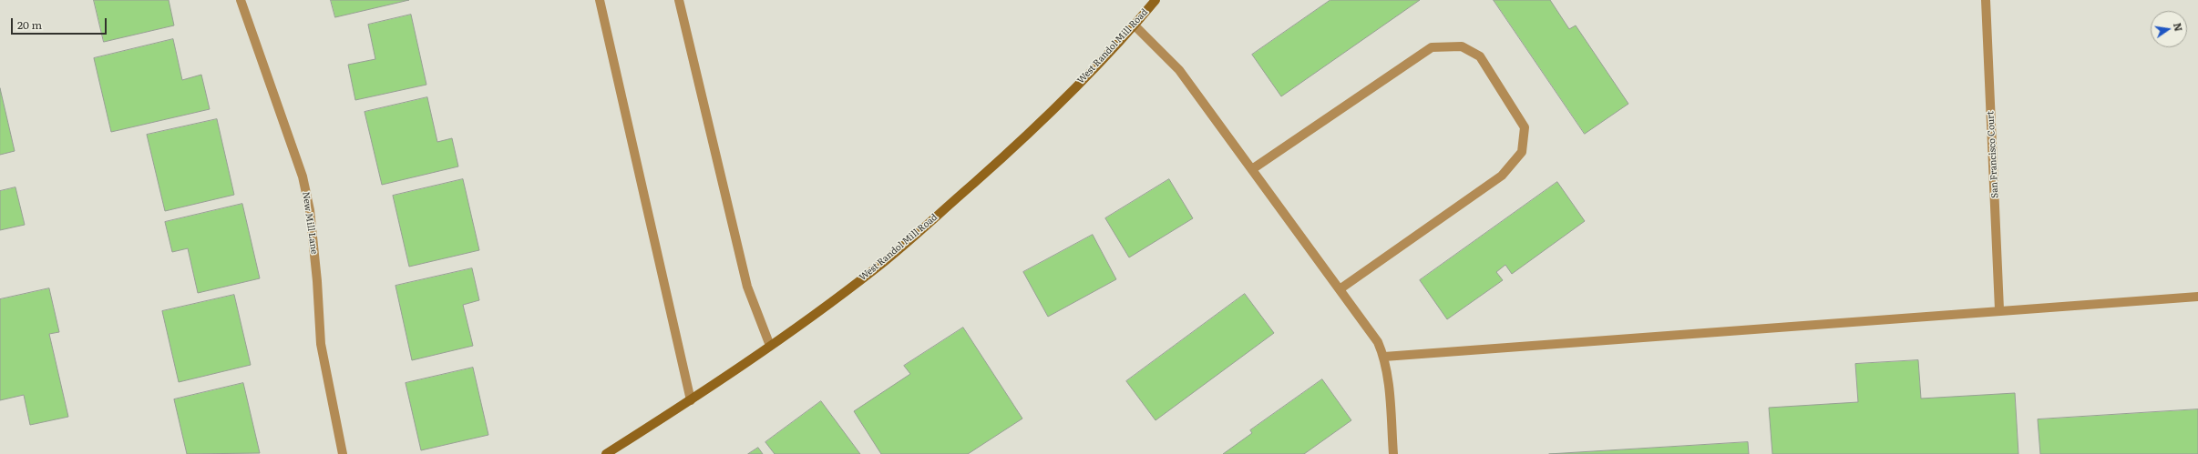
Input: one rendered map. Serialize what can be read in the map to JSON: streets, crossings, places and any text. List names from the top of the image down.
{
  "streets": {
    "main road": ["West Randol Mill Road"],
    "street": ["San Francisco Court", "New Mill Lane"]
  },
  "scale_bar": "20 m",
  "north": "right"
}
